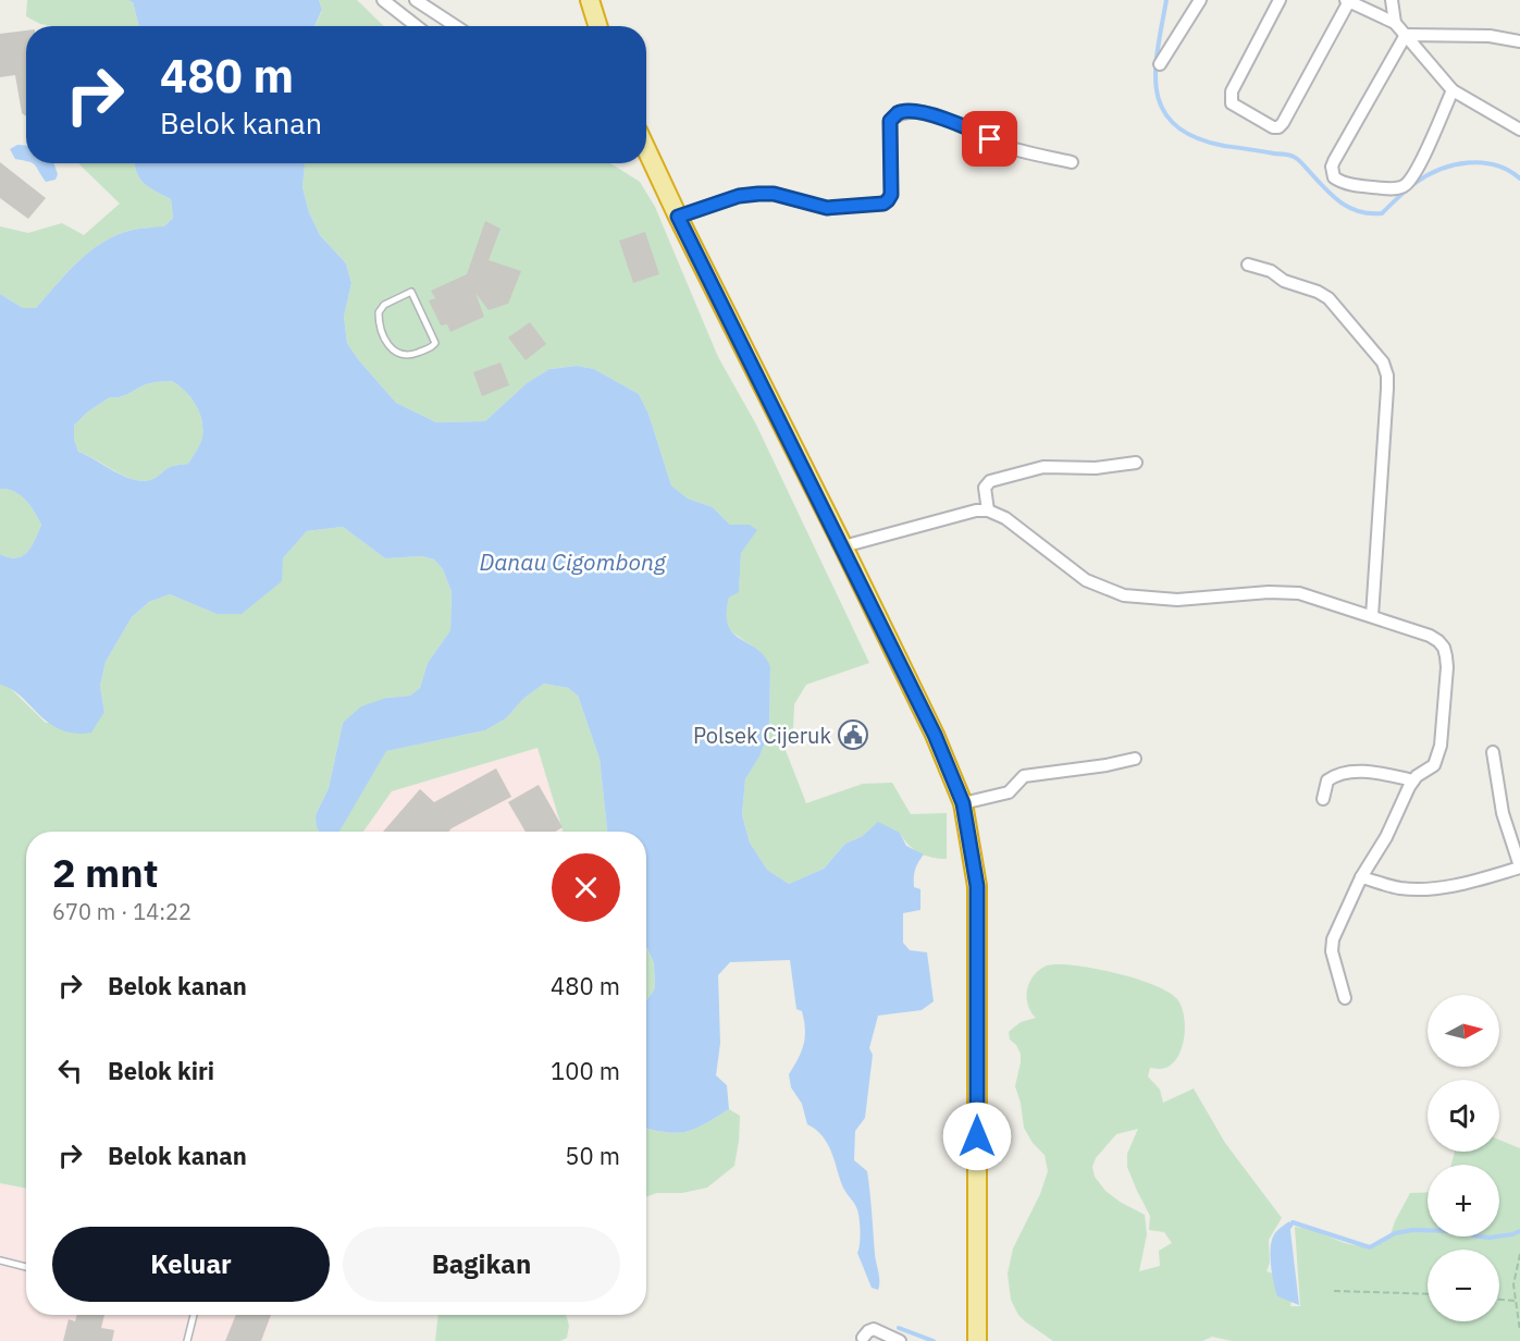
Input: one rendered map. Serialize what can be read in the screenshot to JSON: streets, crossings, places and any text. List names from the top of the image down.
{
  "water": ["Danau Cigombong"],
  "places": {
    "public building": ["Polsek Cijeruk"]
  },
  "north": "right",
  "page": {
    "turn": ["480 m", "Belok kanan"],
    "heading": ["2 mnt", "670 m · 14:22"],
    "list": [
      {
        "name": "Belok kanan",
        "value": "480 m"
      },
      {
        "name": "Belok kiri",
        "value": "100 m"
      },
      {
        "name": "Belok kanan",
        "value": "50 m"
      }
    ],
    "map_buttons": ["+", "−"],
    "buttons": ["Keluar", "Bagikan"]
  }
}
